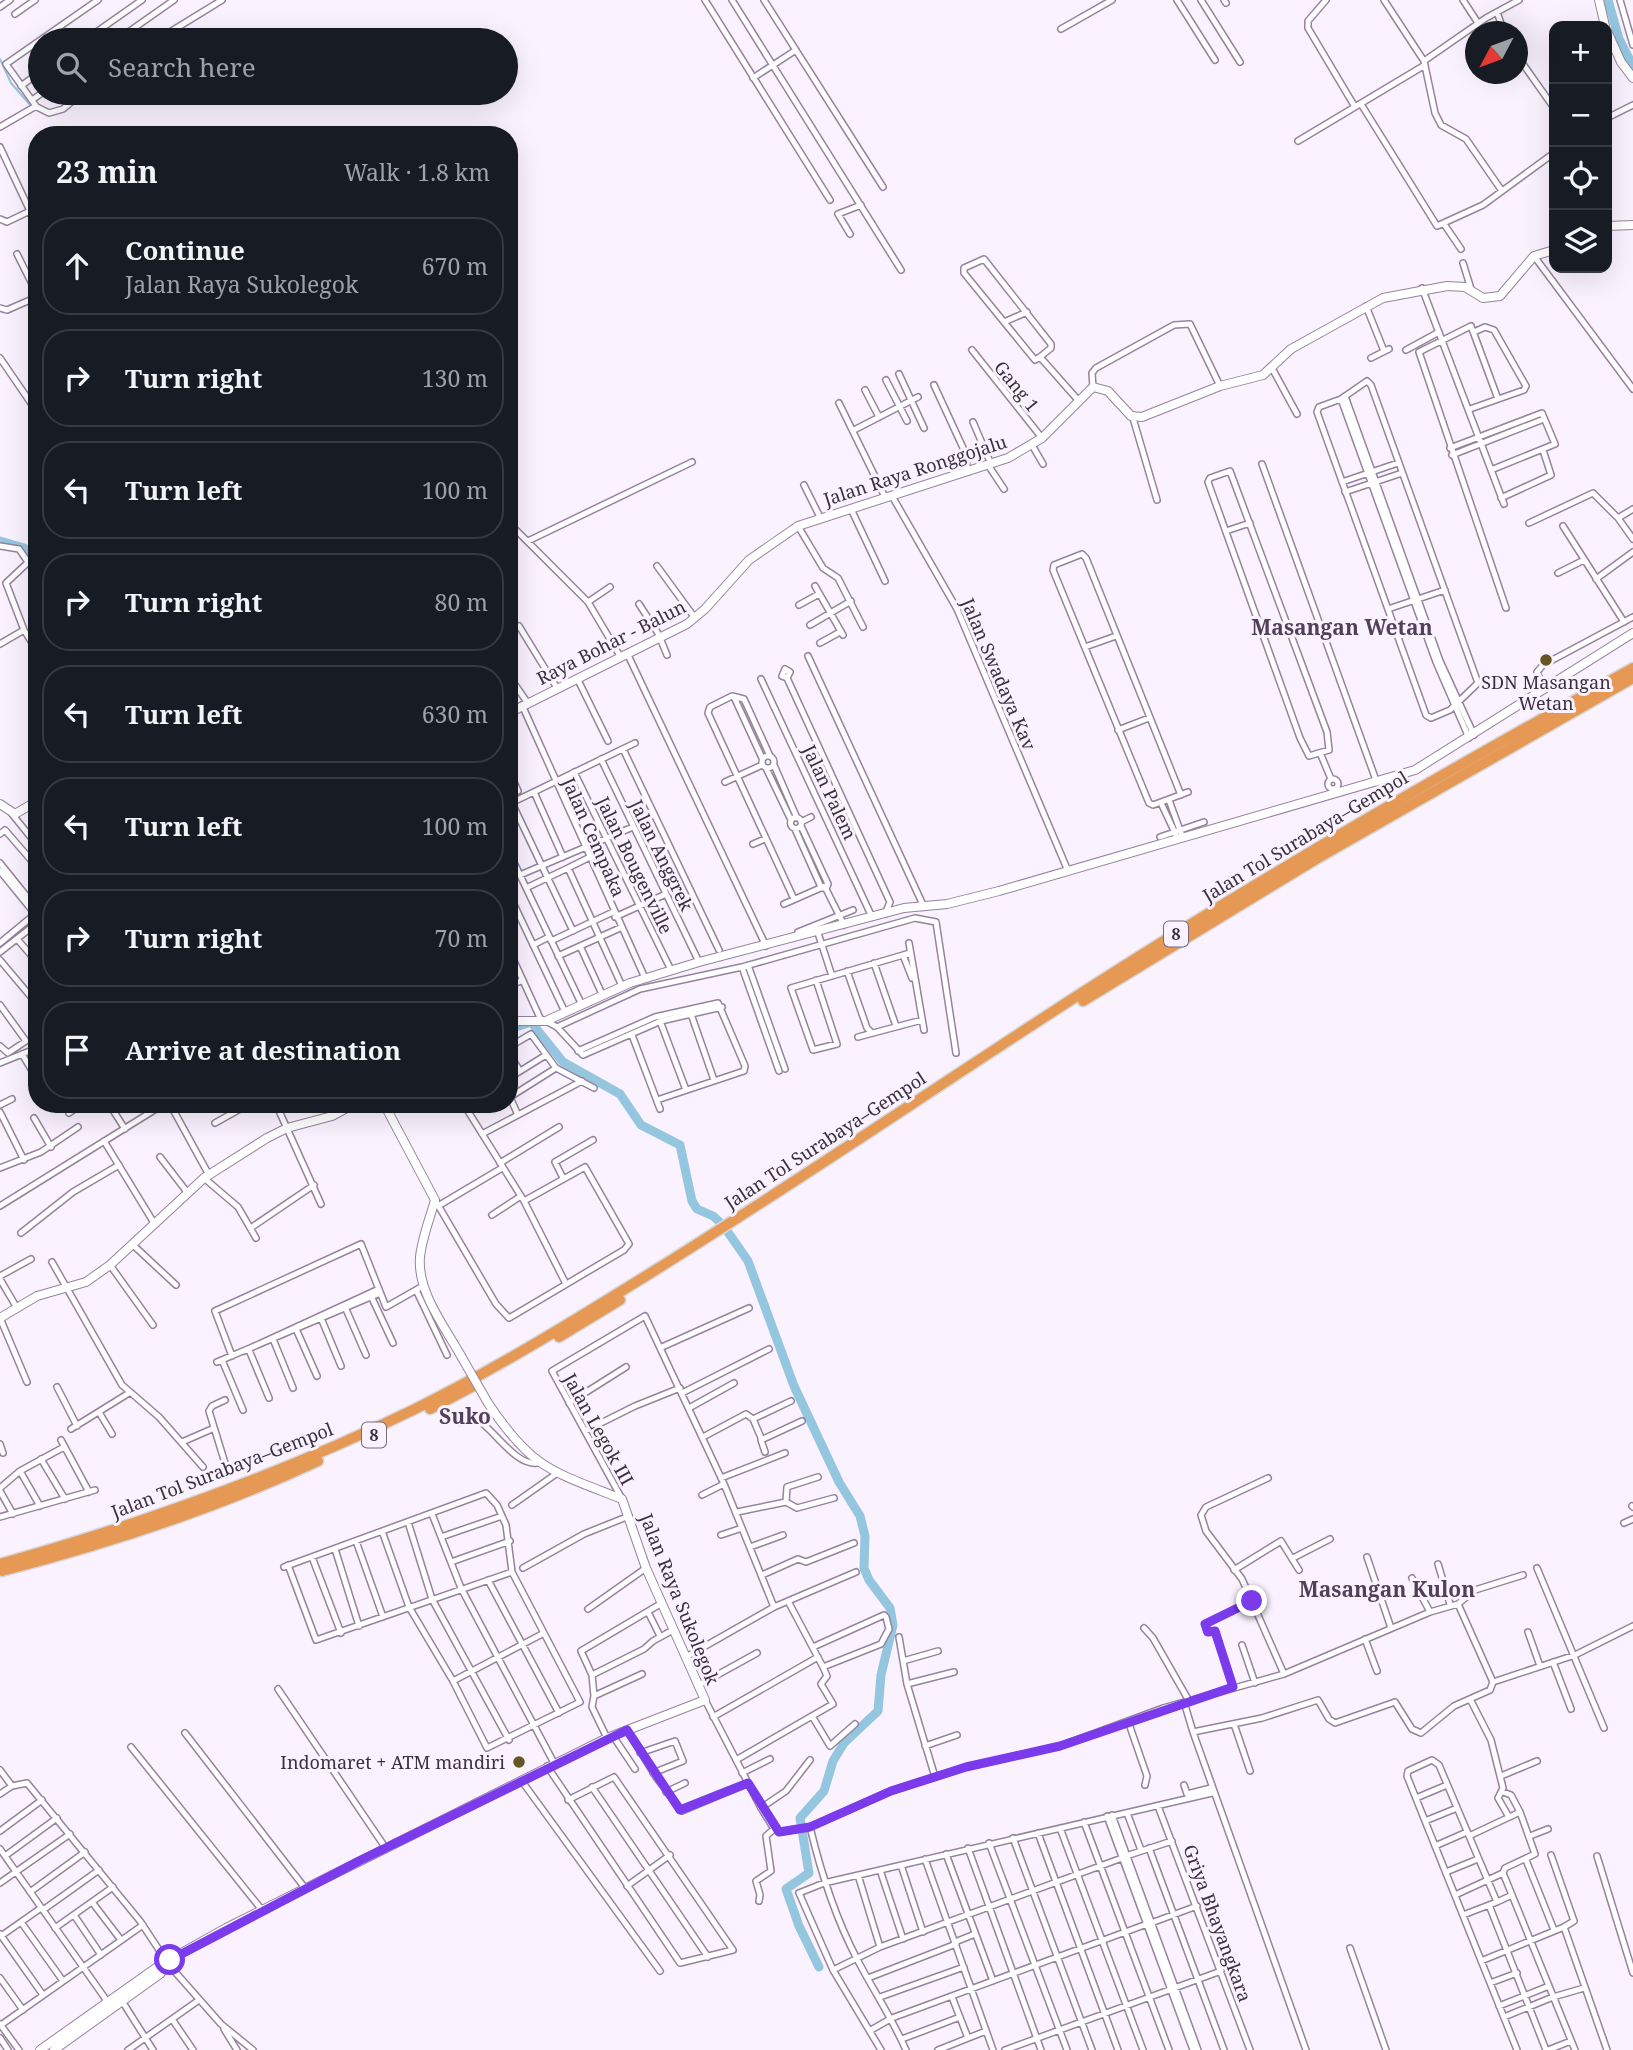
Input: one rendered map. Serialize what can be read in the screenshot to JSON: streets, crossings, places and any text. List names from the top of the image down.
{
  "streets": {
    "highway": ["Jalan Tol Surabaya–Gempol", "8"],
    "street": [
      "Gang 1",
      "Jalan Raya Ronggojalu",
      "Raya Bohar - Balun",
      "Jalan Swadaya Kav",
      "Jalan Palem",
      "Jalan Cempaka",
      "Jalan Anggrek",
      "Jalan Bougenville",
      "Jalan Legok III",
      "Jalan Raya Sukolegok",
      "Griya Bhayangkara"
    ]
  },
  "crossings": [
    ["Gang 1", "Jalan Raya Ronggojalu"],
    ["Jalan Raya Ronggojalu", "Raya Bohar - Balun"],
    ["Jalan Raya Ronggojalu", "Jalan Swadaya Kav"],
    ["Raya Bohar - Balun", "Jalan Cempaka"],
    ["Jalan Legok III", "Jalan Raya Sukolegok"]
  ],
  "districts": ["Masangan Wetan", "Suko", "Masangan Kulon"],
  "places": ["SDN Masangan Wetan", "Indomaret + ATM mandiri"],
  "north": "bottom left",
  "page": {
    "map_buttons": ["+", "−"],
    "search": "Search here",
    "heading": ["23 min", "Walk · 1.8 km"],
    "list": [
      ["Continue", "Jalan Raya Sukolegok", "670 m"],
      ["Turn right", "130 m"],
      ["Turn left", "100 m"],
      ["Turn right", "80 m"],
      ["Turn left", "630 m"],
      ["Turn left", "100 m"],
      ["Turn right", "70 m"],
      "Arrive at destination"
    ]
  }
}
